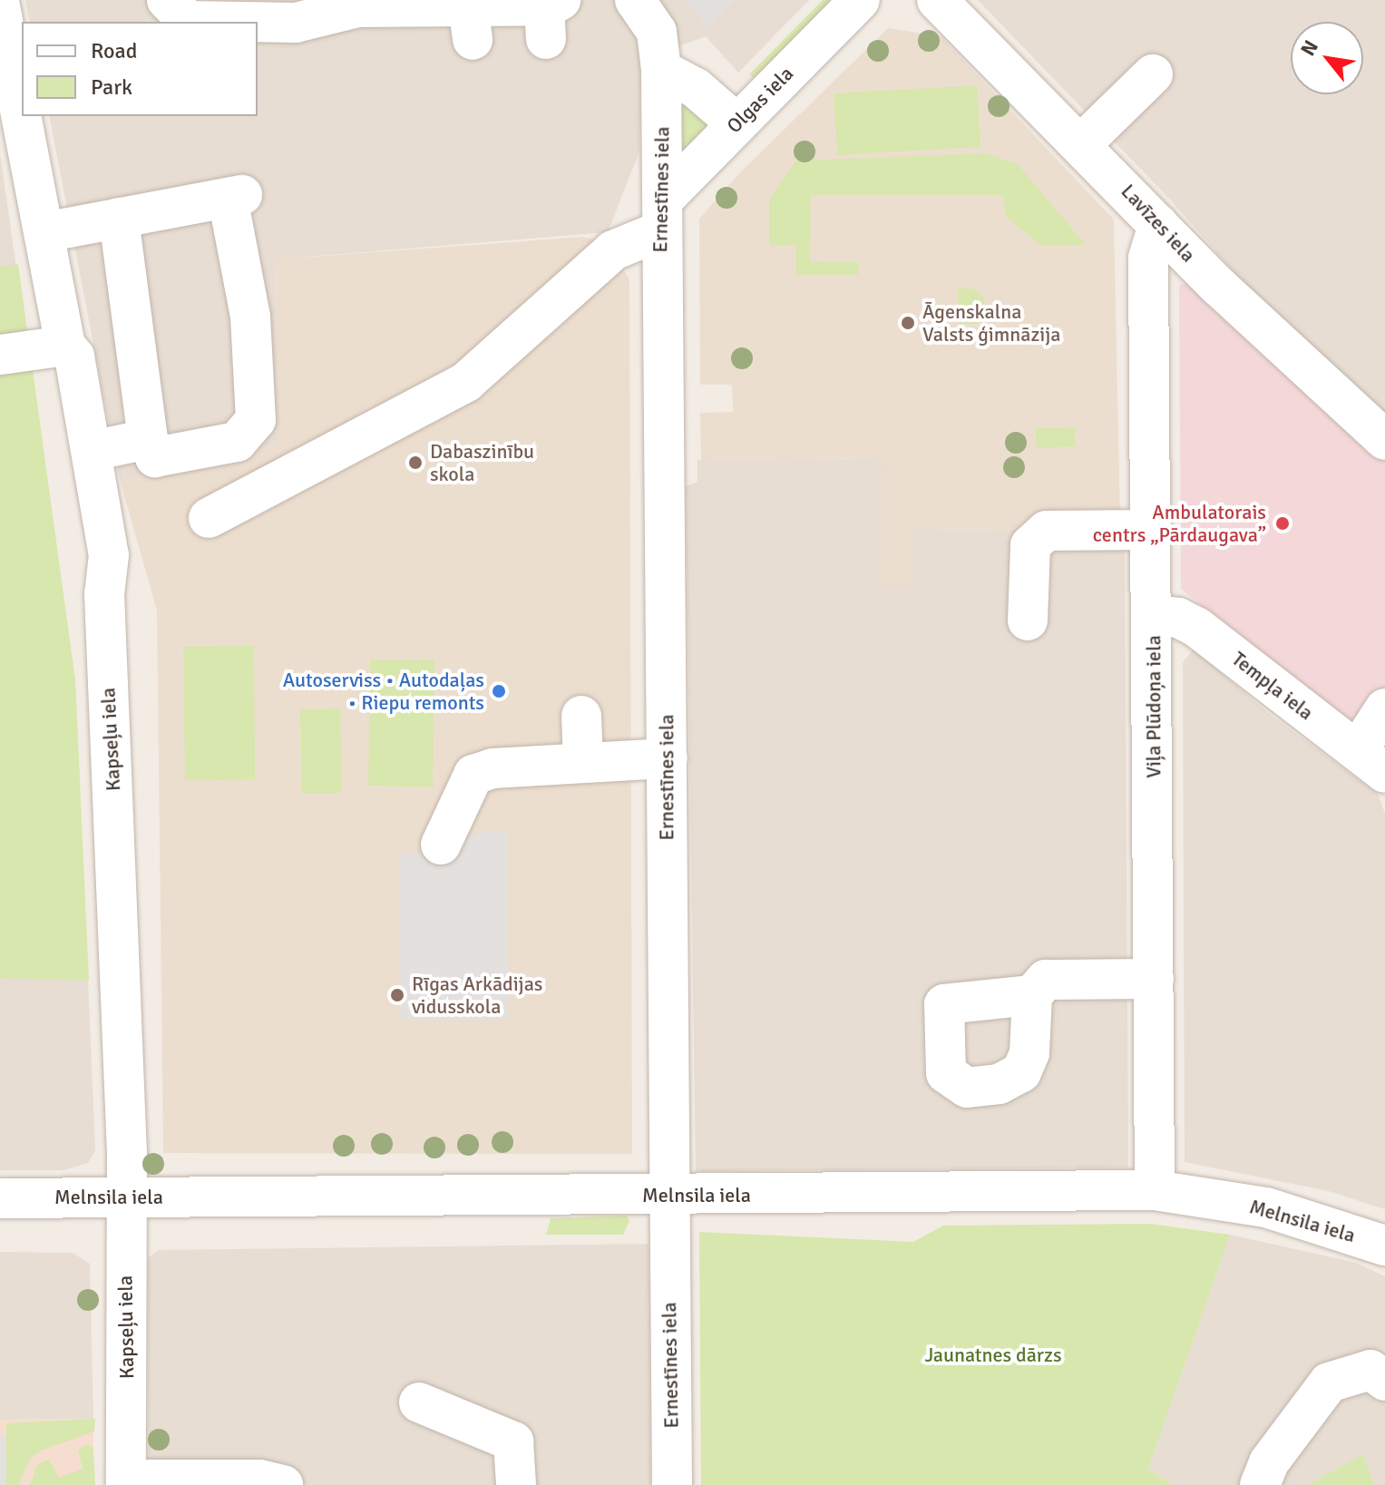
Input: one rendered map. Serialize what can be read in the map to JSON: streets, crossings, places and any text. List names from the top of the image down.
{
  "streets": {
    "street": [
      "Olgas iela",
      "Ernestīnes iela",
      "Lavīzes iela",
      "Tempļa iela",
      "Viļa Plūdoņa iela",
      "Kapseļu iela",
      "Melnsila iela"
    ]
  },
  "crossings": [
    ["Olgas iela", "Ernestīnes iela"],
    ["Ernestīnes iela", "Melnsila iela"],
    ["Lavīzes iela", "Viļa Plūdoņa iela"],
    ["Tempļa iela", "Viļa Plūdoņa iela"],
    ["Viļa Plūdoņa iela", "Melnsila iela"],
    ["Kapseļu iela", "Melnsila iela"]
  ],
  "parks": ["Jaunatnes dārzs"],
  "places": [
    "Āgenskalna Valsts ģimnāzija",
    "Dabaszinību skola",
    "Ambulatorais centrs „Pārdaugava”",
    "Autoserviss • Autodaļas • Riepu remonts",
    "Rīgas Arkādijas vidusskola"
  ],
  "legend": ["Road", "Park"],
  "north": "top left"
}
